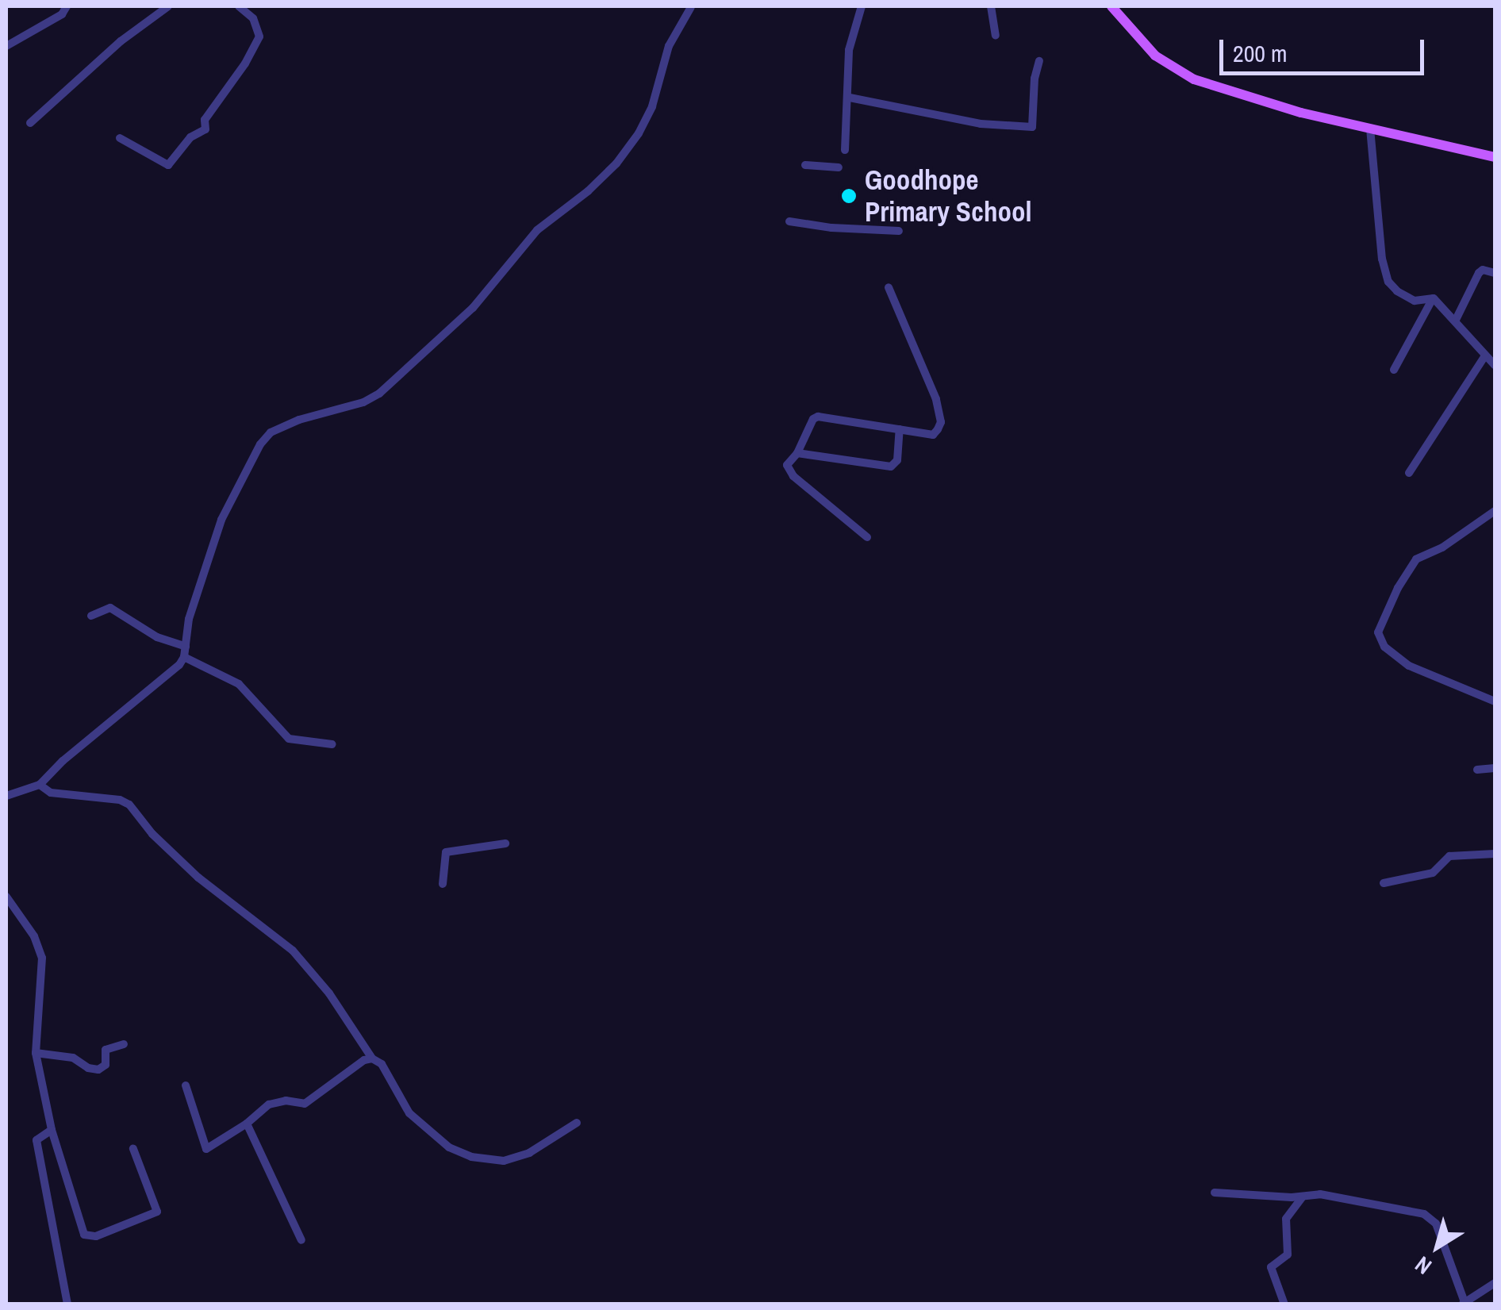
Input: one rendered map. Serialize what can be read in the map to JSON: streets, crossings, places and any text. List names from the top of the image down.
{
  "places": ["Goodhope Primary School"],
  "scale_bar": "200 m",
  "north": "bottom left"
}
